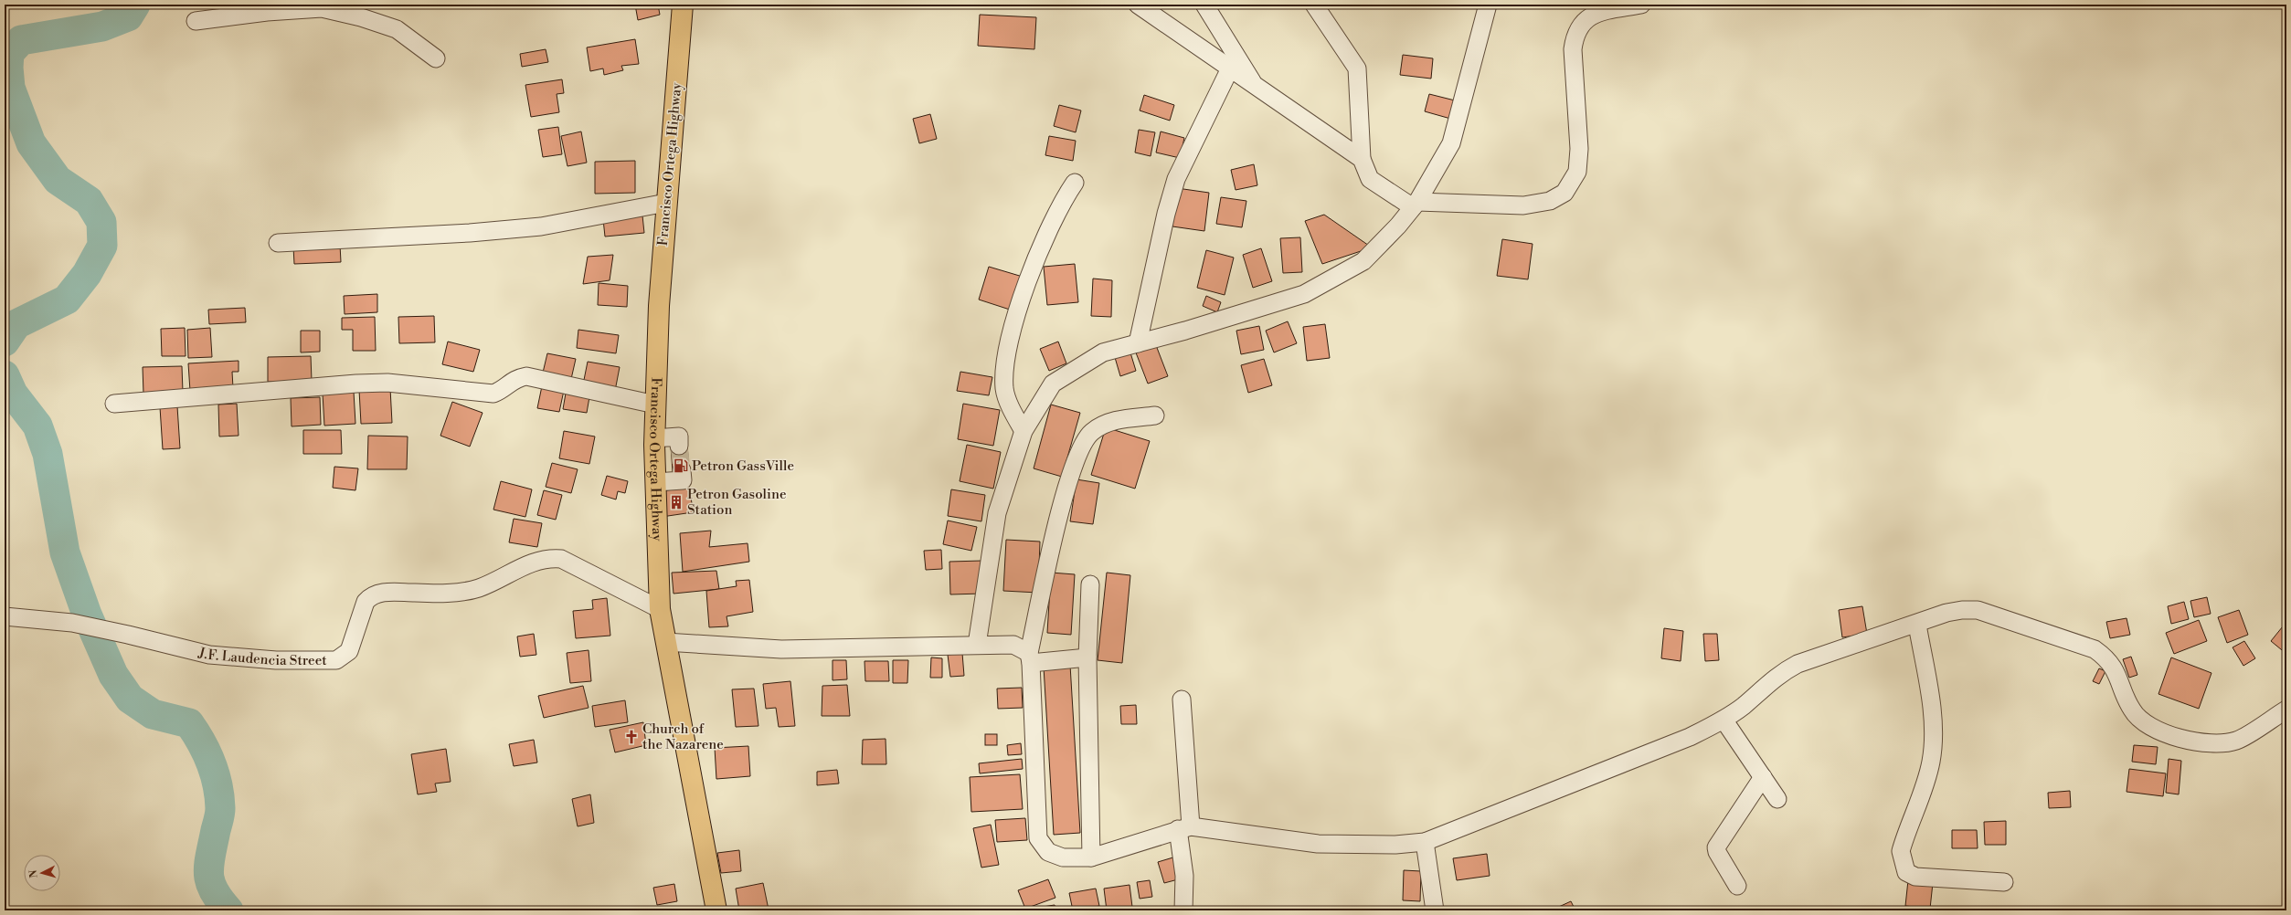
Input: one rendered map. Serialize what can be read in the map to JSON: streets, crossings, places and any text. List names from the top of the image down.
{
  "streets": {
    "main road": ["Francisco Ortega Highway"],
    "street": ["J.F. Laudencia Street"]
  },
  "crossings": [
    ["Francisco Ortega Highway", "J.F. Laudencia Street"]
  ],
  "places": {
    "fuel station": ["Petron GassVille"],
    "building": ["Petron Gasoline Station"],
    "church": ["Church of the Nazarene"]
  },
  "north": "left"
}
